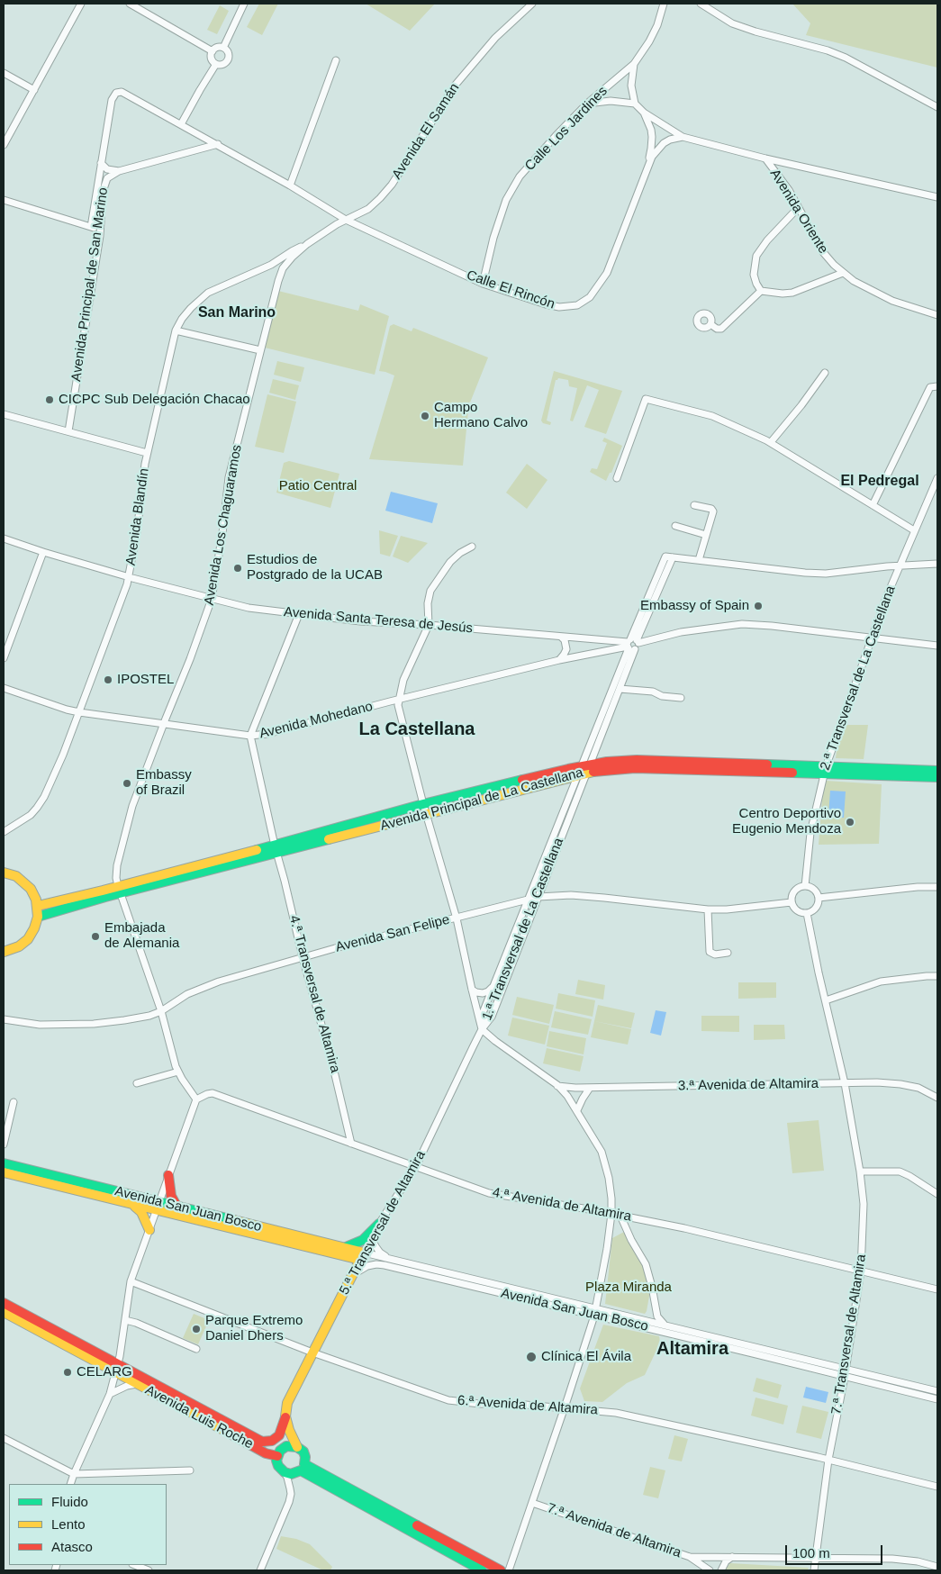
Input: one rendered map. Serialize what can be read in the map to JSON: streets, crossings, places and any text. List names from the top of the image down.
{
  "streets": {
    "main road": [
      "Avenida Principal de La Castellana",
      "Avenida San Juan Bosco",
      "5.ª Transversal de Altamira",
      "Avenida Luis Roche"
    ],
    "street": [
      "Calle Los Jardines",
      "Avenida El Samán",
      "Avenida Oriente",
      "Avenida Principal de San Marino",
      "Calle El Rincón",
      "Avenida Blandín",
      "Avenida Los Chaguaramos",
      "Avenida Santa Teresa de Jesús",
      "2.ª Transversal de La Castellana",
      "Avenida Mohedano",
      "1.ª Transversal de La Castellana",
      "Avenida San Felipe",
      "4.ª Transversal de Altamira",
      "3.ª Avenida de Altamira",
      "4.ª Avenida de Altamira",
      "7.ª Transversal de Altamira",
      "6.ª Avenida de Altamira",
      "7.ª Avenida de Altamira"
    ]
  },
  "crossings": [
    ["Calle Los Jardines", "Calle El Rincón"],
    ["Avenida El Samán", "Avenida Principal de San Marino"],
    ["Avenida El Samán", "Calle El Rincón"],
    ["Avenida El Samán", "Avenida Blandín"],
    ["Avenida El Samán", "Avenida Los Chaguaramos"],
    ["Avenida Oriente", "Calle El Rincón"],
    ["Avenida Principal de San Marino", "Calle El Rincón"],
    ["Avenida Blandín", "Avenida Los Chaguaramos"],
    ["Avenida Blandín", "Avenida Santa Teresa de Jesús"],
    ["Avenida Blandín", "Avenida Mohedano"],
    ["Avenida Los Chaguaramos", "Avenida Santa Teresa de Jesús"],
    ["Avenida Los Chaguaramos", "Avenida Mohedano"],
    ["Avenida Los Chaguaramos", "Avenida Principal de La Castellana"],
    ["Avenida Los Chaguaramos", "Avenida San Felipe"],
    ["Avenida Los Chaguaramos", "4.ª Avenida de Altamira"],
    ["Avenida Santa Teresa de Jesús", "Avenida Mohedano"],
    ["Avenida Santa Teresa de Jesús", "1.ª Transversal de La Castellana"],
    ["2.ª Transversal de La Castellana", "Avenida Mohedano"],
    ["2.ª Transversal de La Castellana", "Avenida Principal de La Castellana"],
    ["2.ª Transversal de La Castellana", "Avenida San Felipe"],
    ["2.ª Transversal de La Castellana", "7.ª Transversal de Altamira"],
    ["Avenida Mohedano", "1.ª Transversal de La Castellana"],
    ["Avenida Mohedano", "4.ª Transversal de Altamira"],
    ["Avenida Principal de La Castellana", "1.ª Transversal de La Castellana"],
    ["Avenida Principal de La Castellana", "4.ª Transversal de Altamira"],
    ["1.ª Transversal de La Castellana", "Avenida San Felipe"],
    ["1.ª Transversal de La Castellana", "5.ª Transversal de Altamira"],
    ["Avenida San Felipe", "4.ª Transversal de Altamira"],
    ["Avenida San Felipe", "7.ª Transversal de Altamira"],
    ["4.ª Transversal de Altamira", "4.ª Avenida de Altamira"],
    ["3.ª Avenida de Altamira", "7.ª Transversal de Altamira"],
    ["4.ª Avenida de Altamira", "5.ª Transversal de Altamira"],
    ["4.ª Avenida de Altamira", "7.ª Transversal de Altamira"],
    ["Avenida San Juan Bosco", "5.ª Transversal de Altamira"],
    ["Avenida San Juan Bosco", "7.ª Transversal de Altamira"],
    ["5.ª Transversal de Altamira", "6.ª Avenida de Altamira"],
    ["5.ª Transversal de Altamira", "Avenida Luis Roche"],
    ["7.ª Transversal de Altamira", "6.ª Avenida de Altamira"],
    ["7.ª Transversal de Altamira", "7.ª Avenida de Altamira"]
  ],
  "districts": [
    "San Marino",
    "El Pedregal",
    "La Castellana",
    "Altamira"
  ],
  "parks": ["Patio Central", "Plaza Miranda"],
  "places": [
    "CICPC Sub Delegación Chacao",
    "Campo Hermano Calvo",
    "Estudios de Postgrado de la UCAB",
    "Embassy of Spain",
    "IPOSTEL",
    "Embassy of Brazil",
    "Centro Deportivo Eugenio Mendoza",
    "Embajada de Alemania",
    "Parque Extremo Daniel Dhers",
    "Clínica El Ávila",
    "CELARG"
  ],
  "legend": ["Fluido", "Lento", "Atasco"],
  "scale_bar": "100 m"
}
